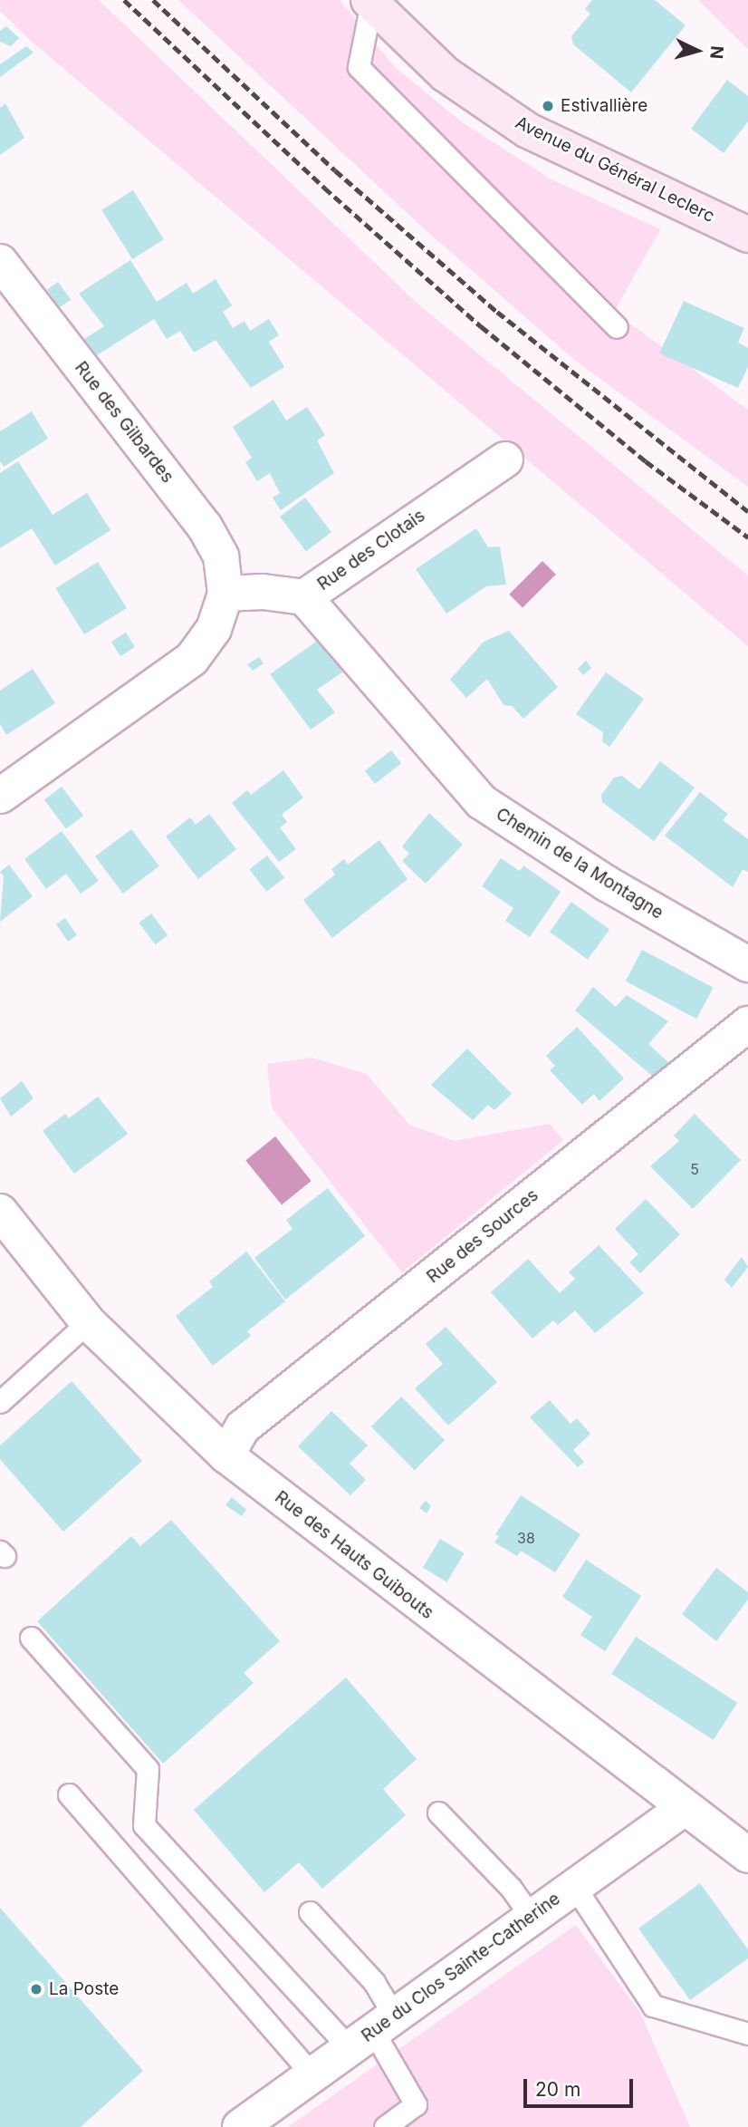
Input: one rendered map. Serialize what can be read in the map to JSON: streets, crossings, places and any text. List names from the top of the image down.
{
  "streets": {
    "main road": ["Avenue du Général Leclerc"],
    "street": [
      "Rue des Gilbardes",
      "Rue des Clotais",
      "Chemin de la Montagne",
      "Rue des Sources",
      "Rue des Hauts Guibouts",
      "Rue du Clos Sainte-Catherine"
    ]
  },
  "crossings": [
    ["Rue des Gilbardes", "Rue des Clotais"],
    ["Rue des Clotais", "Chemin de la Montagne"],
    ["Rue des Sources", "Rue des Hauts Guibouts"],
    ["Rue des Hauts Guibouts", "Rue du Clos Sainte-Catherine"]
  ],
  "places": ["Estivallière", "La Poste"],
  "house_numbers": ["5", "38"],
  "scale_bar": "20 m",
  "north": "right"
}
